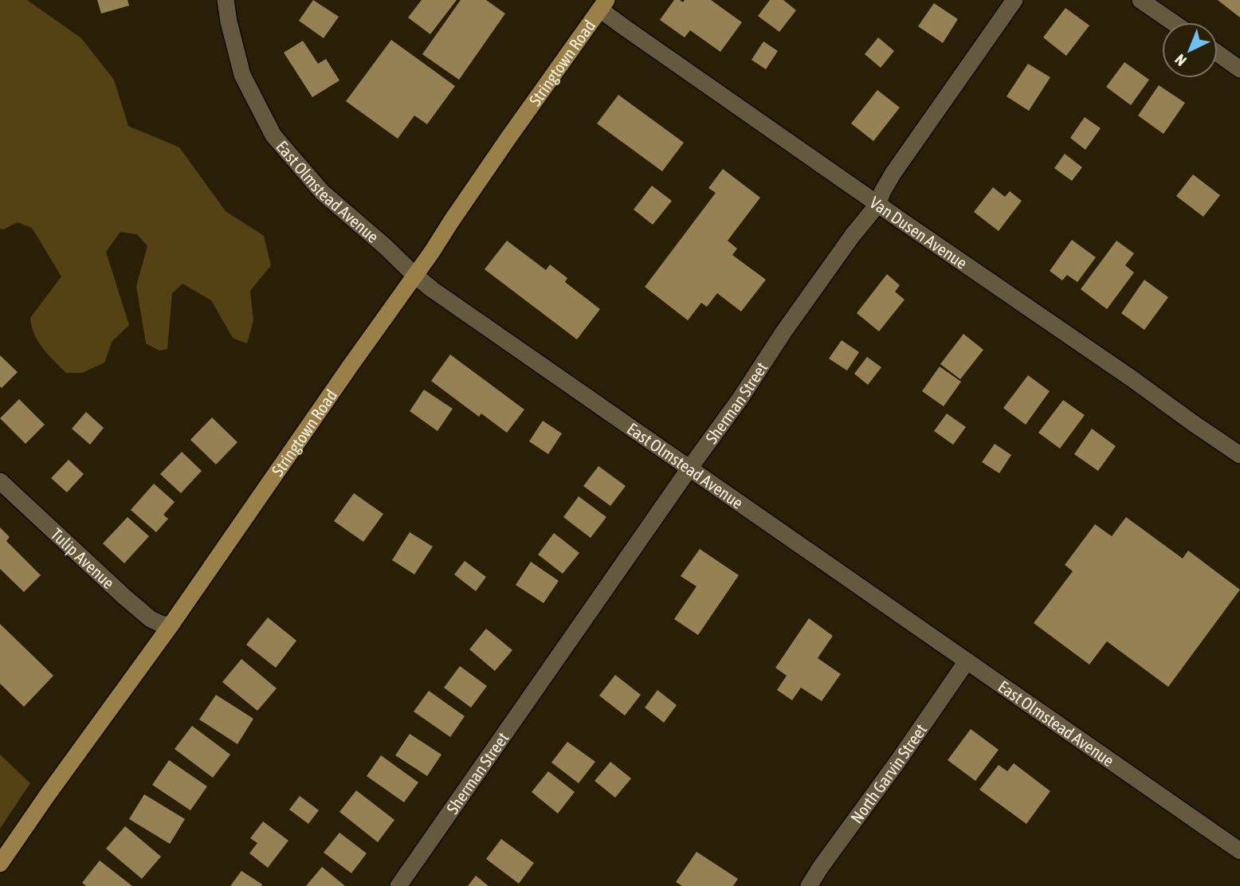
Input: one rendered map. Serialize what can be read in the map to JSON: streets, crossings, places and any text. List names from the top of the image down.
{
  "streets": {
    "main road": ["Stringtown Road"],
    "street": [
      "East Olmstead Avenue",
      "Van Dusen Avenue",
      "Sherman Street",
      "Tulip Avenue",
      "North Garvin Street"
    ]
  },
  "crossings": [
    ["Stringtown Road", "East Olmstead Avenue"],
    ["Stringtown Road", "Van Dusen Avenue"],
    ["Stringtown Road", "Tulip Avenue"],
    ["East Olmstead Avenue", "Sherman Street"],
    ["East Olmstead Avenue", "North Garvin Street"],
    ["Van Dusen Avenue", "Sherman Street"]
  ],
  "north": "bottom left"
}
